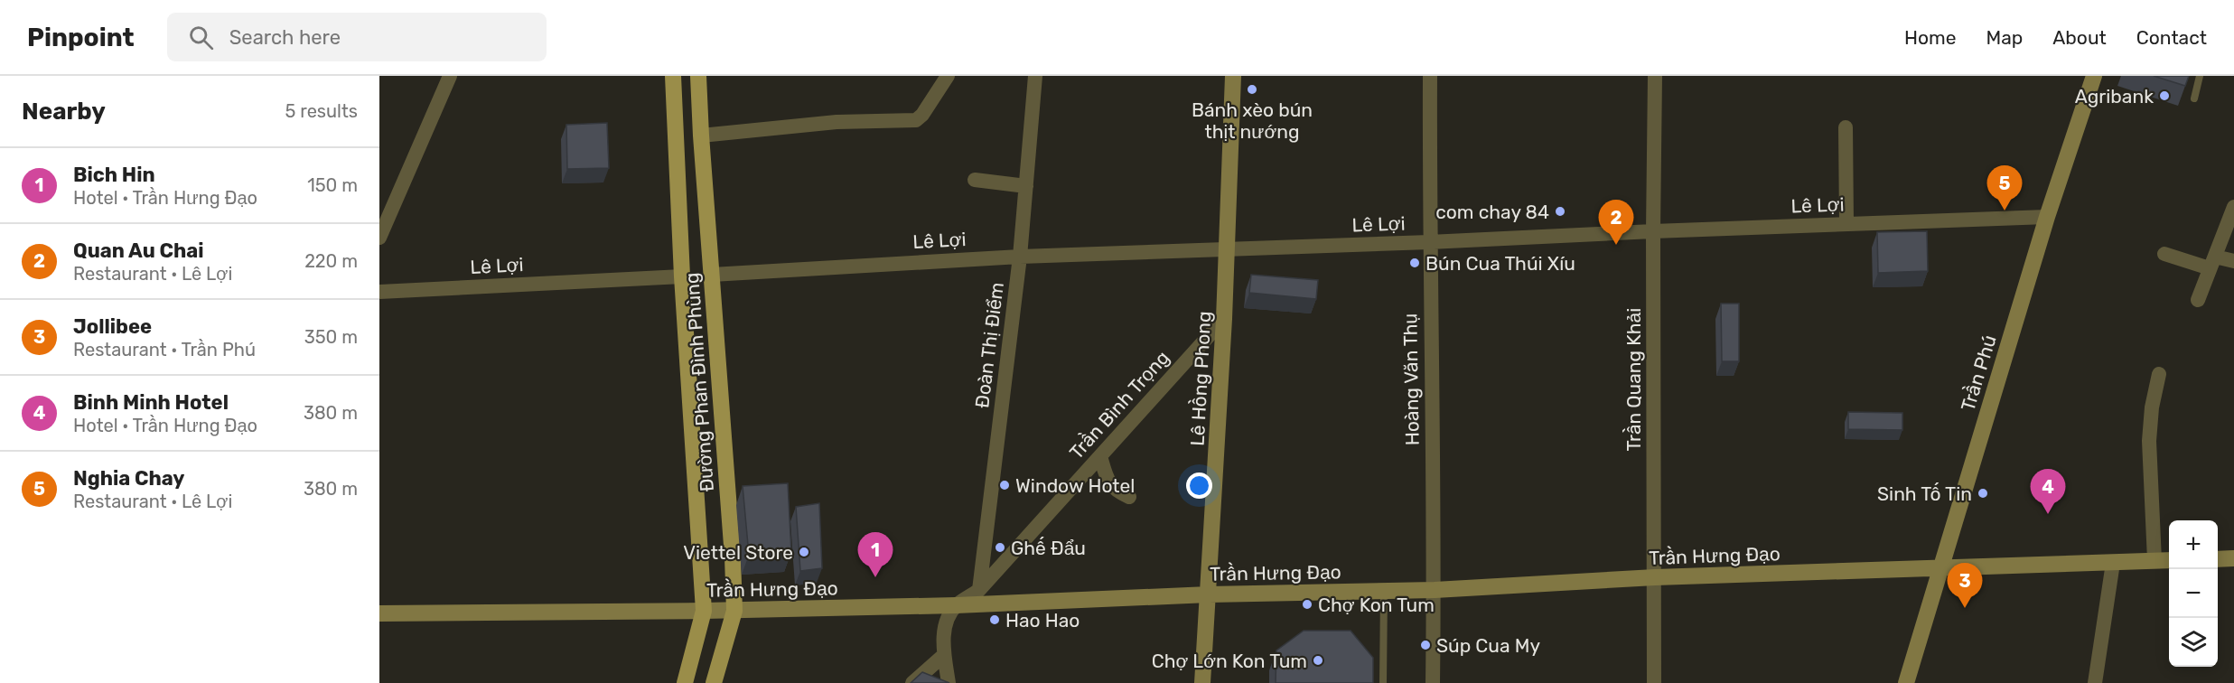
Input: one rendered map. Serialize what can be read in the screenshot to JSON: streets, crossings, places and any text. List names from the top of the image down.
{
  "streets": {
    "main road": ["Đường Phan Đình Phùng"],
    "street": [
      "Lê Lợi",
      "Đoàn Thị Điểm",
      "Trần Phú",
      "Lê Hồng Phong",
      "Hoàng Văn Thụ",
      "Trần Quang Khải",
      "Trần Bình Trọng",
      "Trần Hưng Đạo"
    ]
  },
  "crossings": [
    ["Lê Lợi", "Đoàn Thị Điểm"],
    ["Lê Lợi", "Trần Phú"],
    ["Lê Lợi", "Lê Hồng Phong"],
    ["Lê Lợi", "Hoàng Văn Thụ"],
    ["Lê Lợi", "Trần Quang Khải"],
    ["Lê Lợi", "Đường Phan Đình Phùng"],
    ["Đoàn Thị Điểm", "Trần Bình Trọng"],
    ["Trần Phú", "Trần Hưng Đạo"],
    ["Lê Hồng Phong", "Trần Bình Trọng"],
    ["Lê Hồng Phong", "Trần Hưng Đạo"],
    ["Hoàng Văn Thụ", "Trần Hưng Đạo"],
    ["Trần Quang Khải", "Trần Hưng Đạo"],
    ["Đường Phan Đình Phùng", "Trần Hưng Đạo"]
  ],
  "places": [
    "Bánh xèo bún thịt nướng",
    "Agribank",
    "com chay 84",
    "Bún Cua Thúi Xíu",
    "Window Hotel",
    "Sinh Tố Tin",
    "Ghế Đẩu",
    "Viettel Store",
    "Chợ Kon Tum",
    "Hao Hao",
    "Súp Cua My",
    "Chợ Lớn Kon Tum"
  ],
  "page": {
    "header": "Pinpoint",
    "search": "Search here",
    "nav": [
      "Home",
      "Map",
      "About",
      "Contact"
    ],
    "heading": ["Nearby", "5 results"],
    "list": [
      {
        "mark": "1",
        "name": "Bich Hin",
        "note": "Hotel · Trần Hưng Đạo",
        "value": "150 m"
      },
      {
        "mark": "2",
        "name": "Quan Au Chai",
        "note": "Restaurant · Lê Lợi",
        "value": "220 m"
      },
      {
        "mark": "3",
        "name": "Jollibee",
        "note": "Restaurant · Trần Phú",
        "value": "350 m"
      },
      {
        "mark": "4",
        "name": "Binh Minh Hotel",
        "note": "Hotel · Trần Hưng Đạo",
        "value": "380 m"
      },
      {
        "mark": "5",
        "name": "Nghia Chay",
        "note": "Restaurant · Lê Lợi",
        "value": "380 m"
      }
    ],
    "pins": [
      "5",
      "2",
      "4",
      "1",
      "3"
    ],
    "map_buttons": ["+", "−"]
  }
}
